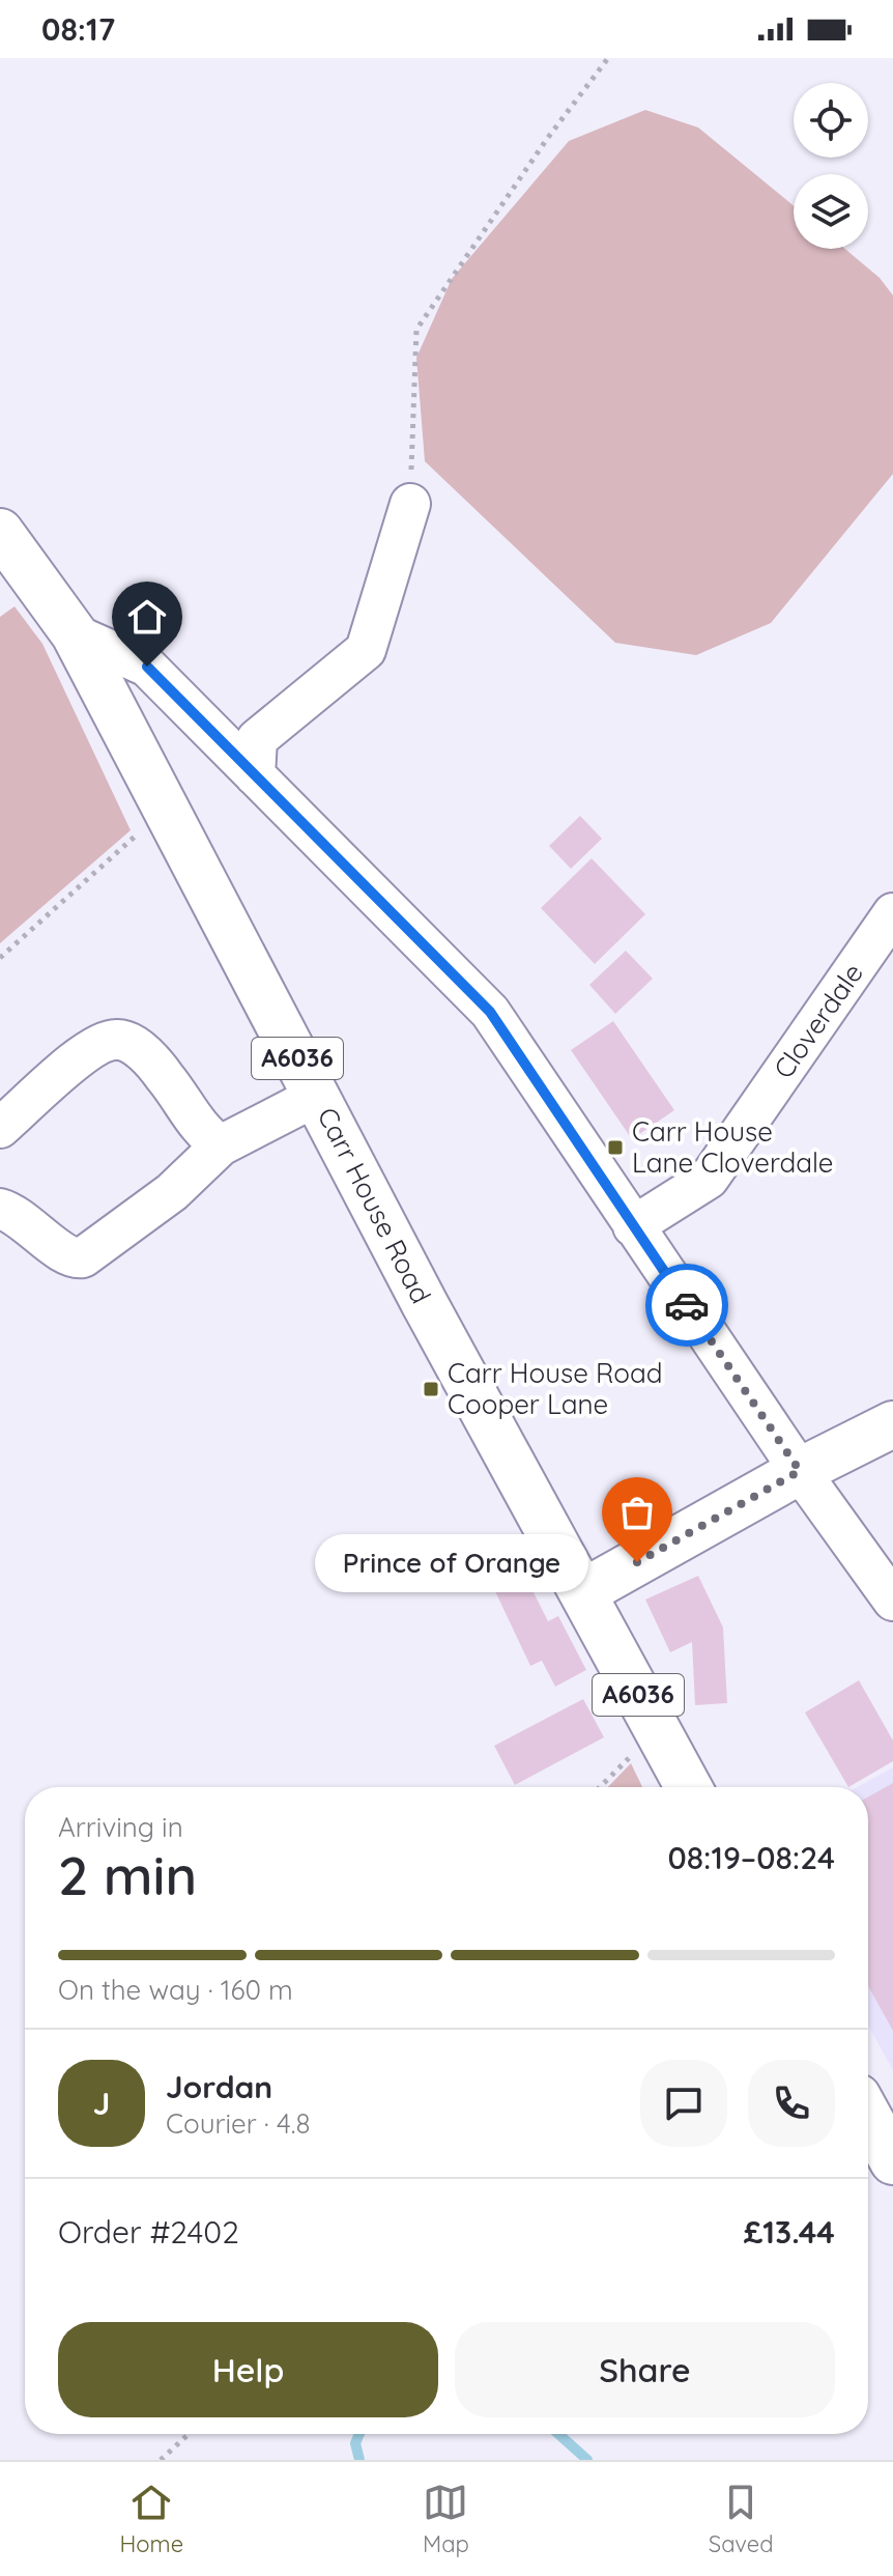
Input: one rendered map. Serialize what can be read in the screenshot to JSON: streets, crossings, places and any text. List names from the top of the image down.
{
  "streets": {
    "main road": ["A6036", "Carr House Road"],
    "street": ["Cloverdale"]
  },
  "places": {
    "transit": ["Carr House Lane Cloverdale", "Carr House Road Cooper Lane"],
    "other": ["Prince of Orange"]
  },
  "page": {
    "status": "08:17",
    "bubble": "Prince of Orange",
    "heading": ["2 min", "Arriving in", "08:19–08:24"],
    "panel": [
      "Jordan",
      "Courier · 4.8",
      "Order #2402",
      "£13.44"
    ],
    "bar": "On the way · 160 m",
    "round": "J",
    "buttons": ["Help", "Share"],
    "tabs": ["Home", "Map", "Saved"]
  }
}
